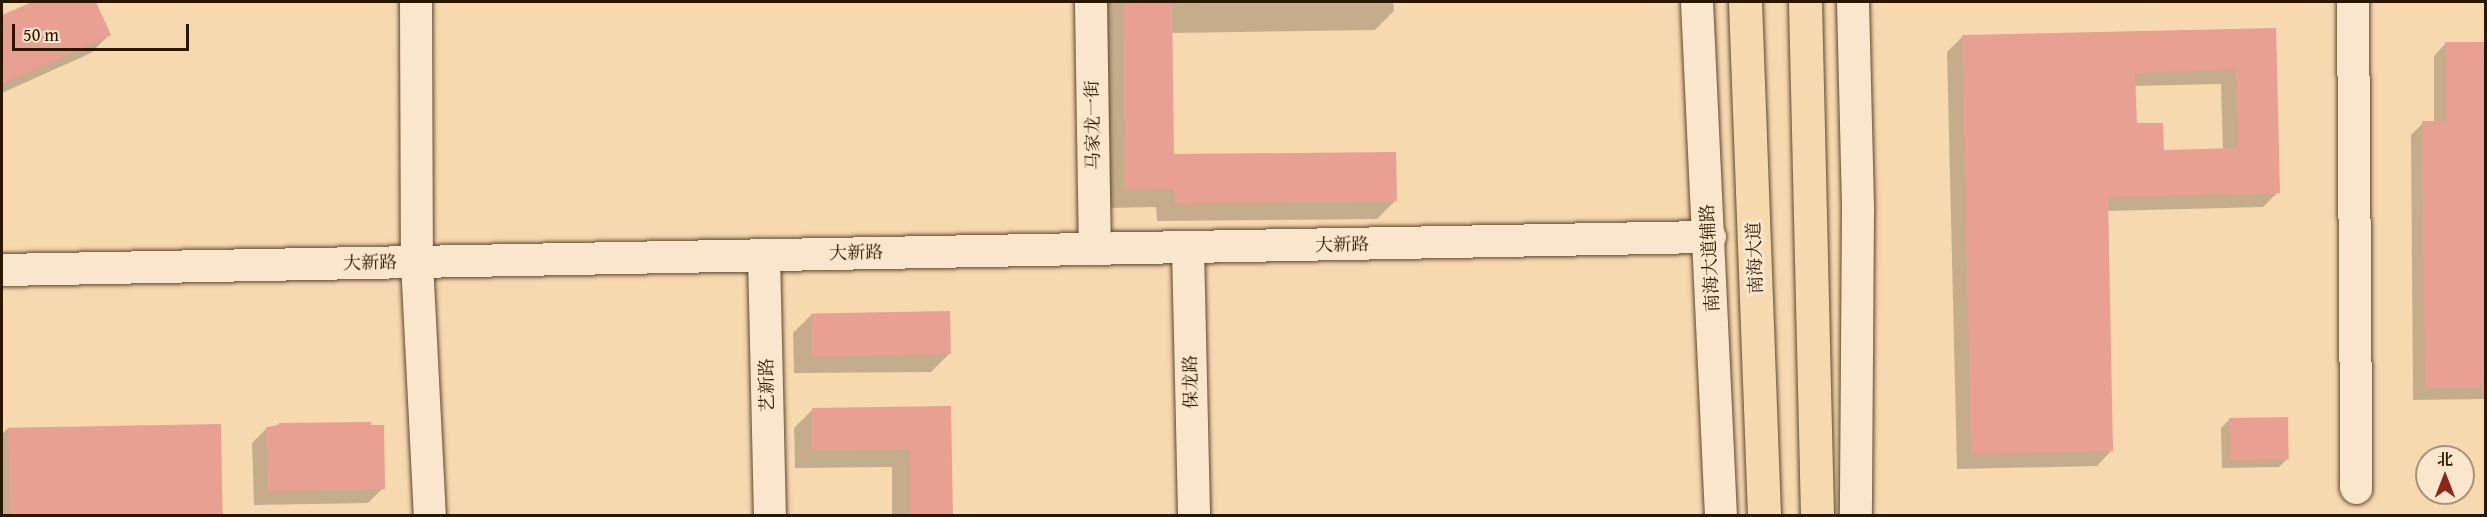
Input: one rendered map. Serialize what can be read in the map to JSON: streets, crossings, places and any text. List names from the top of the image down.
{
  "streets": {
    "main road": ["南海大道"],
    "street": [
      "马家龙一街",
      "大新路",
      "南海大道辅路",
      "保龙路",
      "艺新路"
    ]
  },
  "crossings": [
    ["马家龙一街", "大新路"],
    ["大新路", "南海大道辅路"],
    ["大新路", "保龙路"],
    ["大新路", "艺新路"]
  ],
  "scale_bar": "50 m",
  "north": "top"
}
